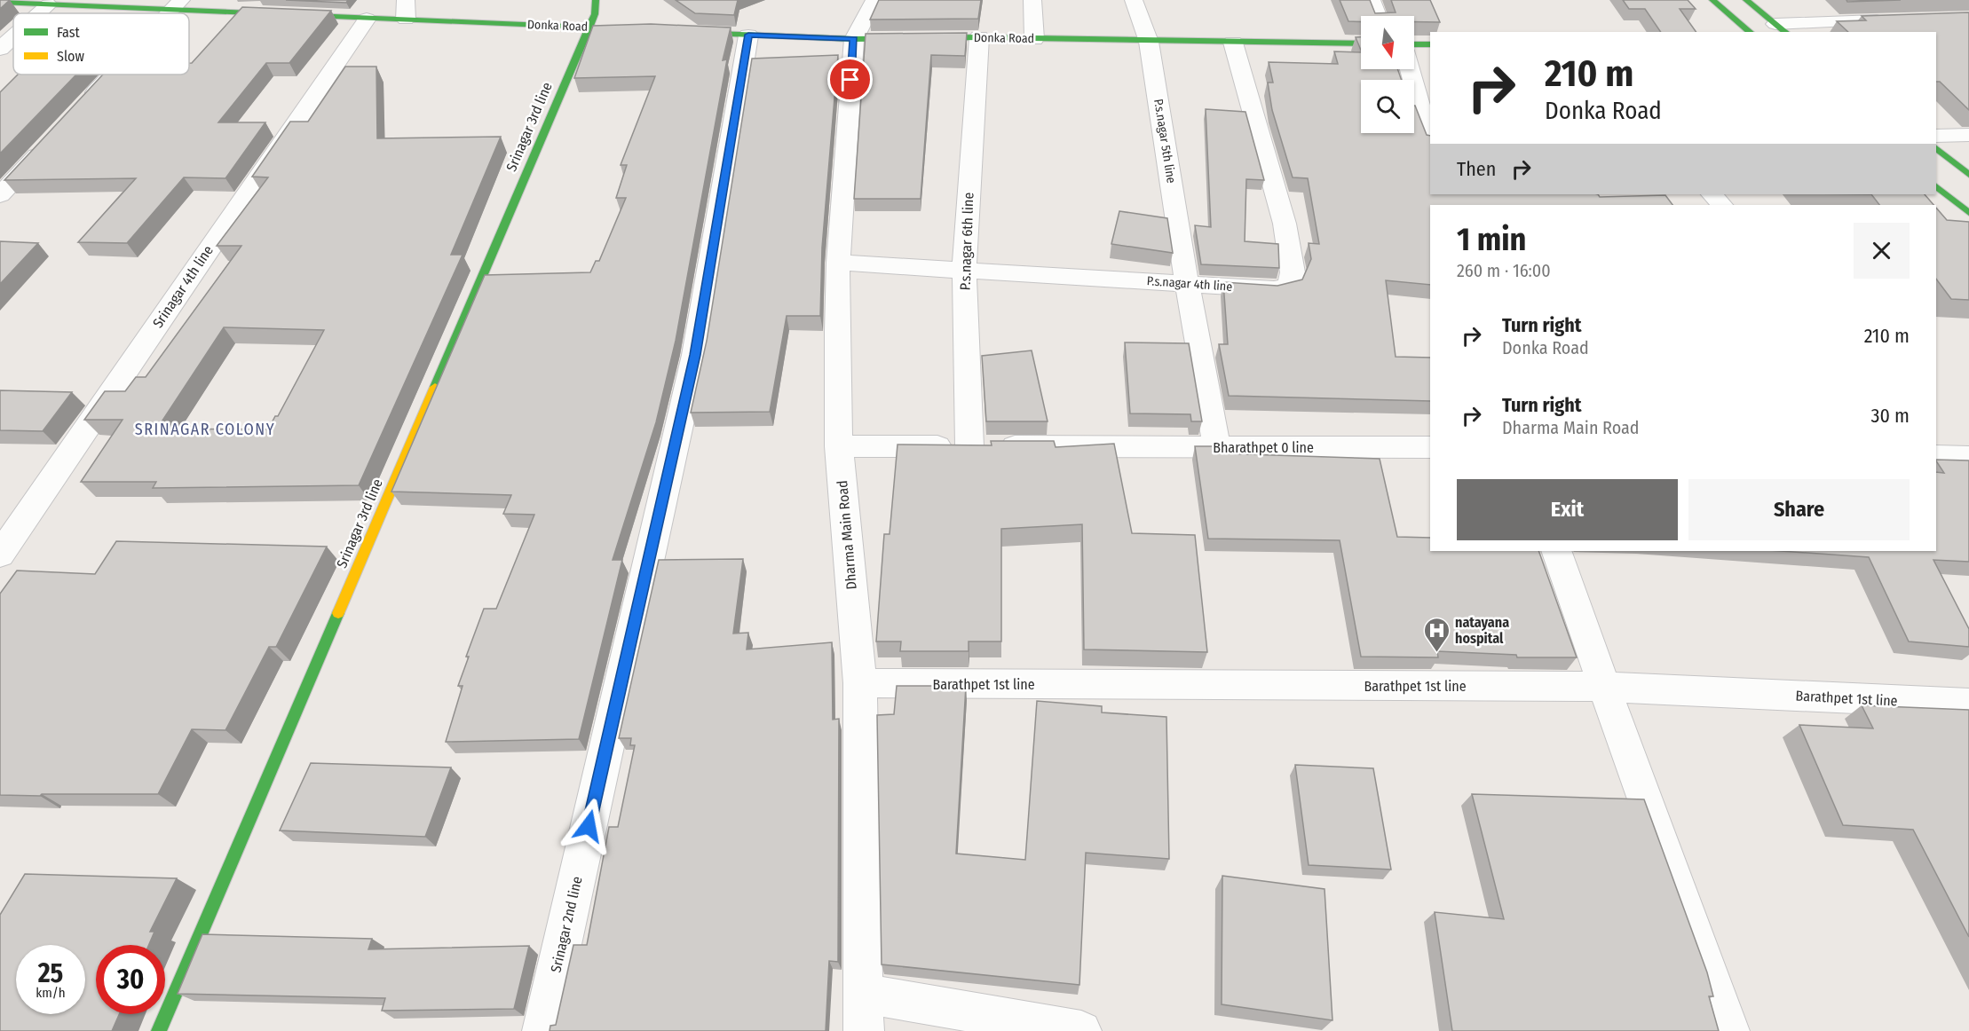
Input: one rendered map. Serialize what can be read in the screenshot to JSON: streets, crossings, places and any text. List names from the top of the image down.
{
  "streets": {
    "street": [
      "Donka Road",
      "Srinagar 3rd line",
      "P.s.nagar 5th line",
      "P.s.nagar 6th line",
      "P.s.nagar 4th line",
      "Srinagar 4th line",
      "Bharathpet 0 line",
      "Dharma Main Road",
      "Barathpet 1st line",
      "Srinagar 2nd line"
    ]
  },
  "crossings": [
    ["Donka Road", "Srinagar 3rd line"],
    ["Donka Road", "P.s.nagar 5th line"],
    ["Donka Road", "P.s.nagar 6th line"],
    ["Donka Road", "P.s.nagar 4th line"],
    ["Donka Road", "Srinagar 4th line"],
    ["Donka Road", "Dharma Main Road"],
    ["Donka Road", "Srinagar 2nd line"],
    ["P.s.nagar 5th line", "P.s.nagar 4th line"],
    ["P.s.nagar 5th line", "Bharathpet 0 line"],
    ["P.s.nagar 6th line", "P.s.nagar 4th line"],
    ["P.s.nagar 6th line", "Bharathpet 0 line"],
    ["P.s.nagar 4th line", "Dharma Main Road"],
    ["Bharathpet 0 line", "Dharma Main Road"],
    ["Dharma Main Road", "Barathpet 1st line"]
  ],
  "districts": ["SRINAGAR COLONY"],
  "places": {
    "hospital": ["natayana hospital"]
  },
  "legend": ["Fast", "Slow"],
  "north": "bottom",
  "page": {
    "turn": ["210 m", "Donka Road"],
    "then": "Then",
    "heading": ["1 min", "260 m · 16:00"],
    "list": [
      {
        "name": "Turn right",
        "note": "Donka Road",
        "value": "210 m"
      },
      {
        "name": "Turn right",
        "note": "Dharma Main Road",
        "value": "30 m"
      }
    ],
    "buttons": ["Exit", "Share"],
    "speed": "25 km/h",
    "limit": "30"
  }
}
